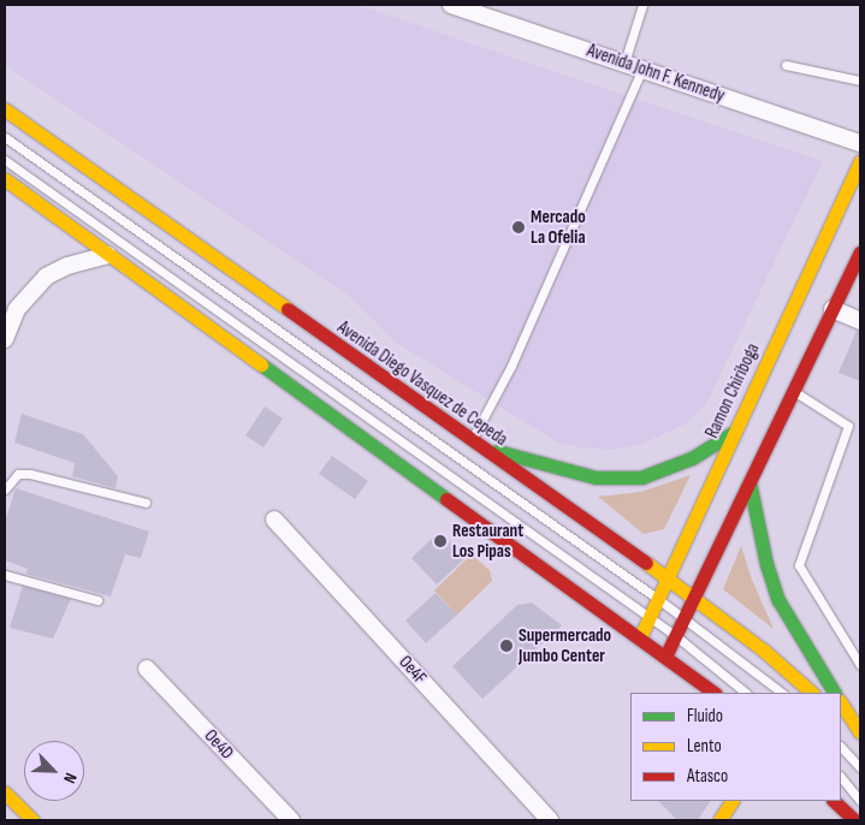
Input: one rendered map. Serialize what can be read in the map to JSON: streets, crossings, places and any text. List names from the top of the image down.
{
  "streets": {
    "main road": ["Avenida Diego Vasquez de Cepeda", "Ramon Chiriboga"],
    "street": ["Avenida John F. Kennedy", "Oe4F", "Oe4D"]
  },
  "crossings": [
    ["Avenida Diego Vasquez de Cepeda", "Ramon Chiriboga"]
  ],
  "places": ["Mercado La Ofelia", "Restaurant Los Pipas", "Supermercado Jumbo Center"],
  "legend": ["Fluido", "Lento", "Atasco"],
  "north": "bottom right"
}
